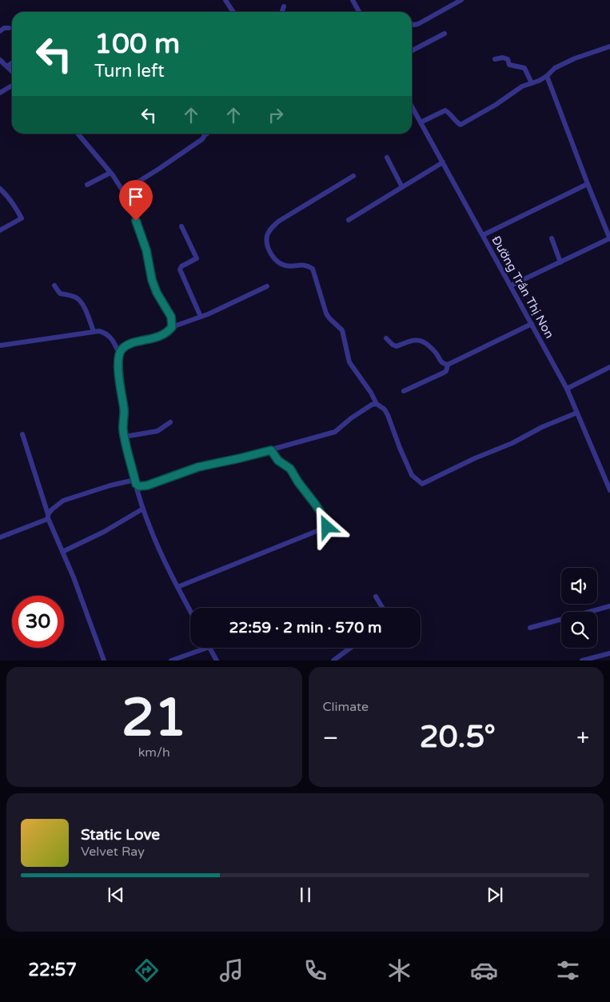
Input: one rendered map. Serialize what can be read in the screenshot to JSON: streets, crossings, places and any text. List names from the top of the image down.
{
  "streets": {
    "street": ["Đường Trần Thị Non"]
  },
  "page": {
    "turn": ["100 m", "Turn left"],
    "limit": "30",
    "trip": "22:59 · 2 min · 570 m",
    "tile": [
      ["21", "km/h"],
      "Climate"
    ],
    "heat": ["−", "20.5°", "+"],
    "song": ["Static Love", "Velvet Ray"],
    "tabs": "22:57"
  }
}
